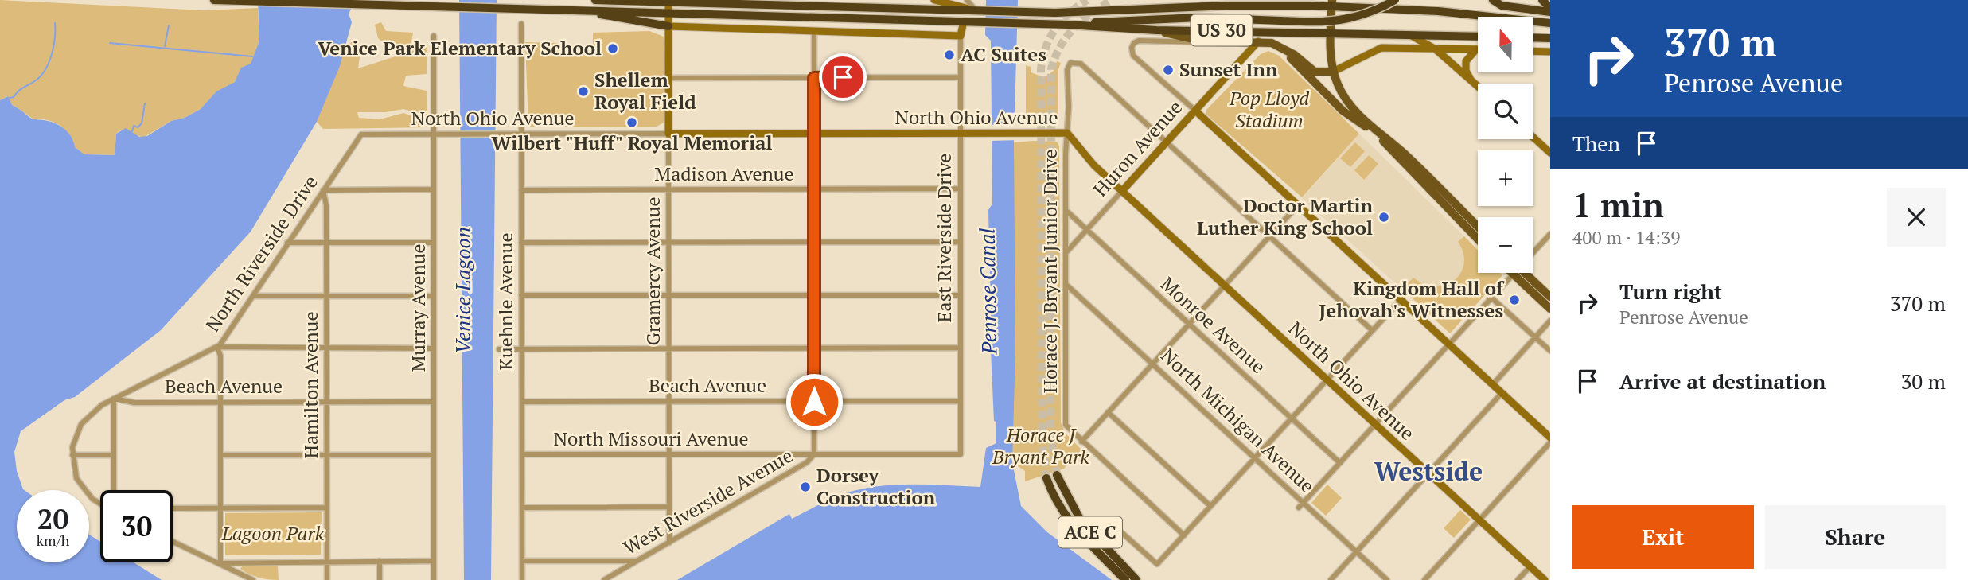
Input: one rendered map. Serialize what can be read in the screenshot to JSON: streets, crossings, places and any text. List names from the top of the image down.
{
  "streets": {
    "highway": ["US 30", "ACE C"],
    "street": [
      "North Ohio Avenue",
      "Huron Avenue",
      "Madison Avenue",
      "East Riverside Drive",
      "North Riverside Drive",
      "Gramercy Avenue",
      "Horace J. Bryant Junior Drive",
      "Kuehnle Avenue",
      "Murray Avenue",
      "Monroe Avenue",
      "Hamilton Avenue",
      "Beach Avenue",
      "North Michigan Avenue",
      "North Missouri Avenue",
      "West Riverside Avenue"
    ]
  },
  "crossings": [
    ["US 30", "East Riverside Drive"],
    ["US 30", "Gramercy Avenue"],
    ["North Ohio Avenue", "Huron Avenue"],
    ["North Ohio Avenue", "East Riverside Drive"],
    ["North Ohio Avenue", "North Riverside Drive"],
    ["North Ohio Avenue", "Gramercy Avenue"],
    ["North Ohio Avenue", "Horace J. Bryant Junior Drive"],
    ["North Ohio Avenue", "Kuehnle Avenue"],
    ["North Ohio Avenue", "Murray Avenue"],
    ["Huron Avenue", "Horace J. Bryant Junior Drive"],
    ["Huron Avenue", "Monroe Avenue"],
    ["Madison Avenue", "East Riverside Drive"],
    ["Madison Avenue", "Gramercy Avenue"],
    ["Madison Avenue", "Kuehnle Avenue"],
    ["East Riverside Drive", "Beach Avenue"],
    ["East Riverside Drive", "West Riverside Avenue"],
    ["North Riverside Drive", "Hamilton Avenue"],
    ["North Riverside Drive", "Beach Avenue"],
    ["Gramercy Avenue", "Beach Avenue"],
    ["Gramercy Avenue", "North Missouri Avenue"],
    ["Gramercy Avenue", "West Riverside Avenue"],
    ["Horace J. Bryant Junior Drive", "Monroe Avenue"],
    ["Horace J. Bryant Junior Drive", "North Michigan Avenue"],
    ["Kuehnle Avenue", "Beach Avenue"],
    ["Kuehnle Avenue", "North Missouri Avenue"],
    ["Murray Avenue", "Beach Avenue"],
    ["Hamilton Avenue", "Beach Avenue"],
    ["North Missouri Avenue", "West Riverside Avenue"]
  ],
  "districts": ["Westside"],
  "water": ["Venice Lagoon", "Penrose Canal"],
  "parks": ["Pop Lloyd Stadium", "Horace J Bryant Park", "Lagoon Park"],
  "places": [
    "Venice Park Elementary School",
    "AC Suites",
    "Sunset Inn",
    "Shellem Royal Field",
    "Wilbert \"Huff\" Royal Memorial",
    "Doctor Martin Luther King School",
    "Kingdom Hall of Jehovah's Witnesses",
    "Dorsey Construction"
  ],
  "north": "top",
  "page": {
    "turn": ["370 m", "Penrose Avenue"],
    "map_buttons": ["+", "−"],
    "then": "Then",
    "heading": ["1 min", "400 m · 14:39"],
    "list": [
      {
        "name": "Turn right",
        "note": "Penrose Avenue",
        "value": "370 m"
      },
      {
        "name": "Arrive at destination",
        "value": "30 m"
      }
    ],
    "speed": "20 km/h",
    "limit": "30",
    "buttons": ["Exit", "Share"]
  }
}
